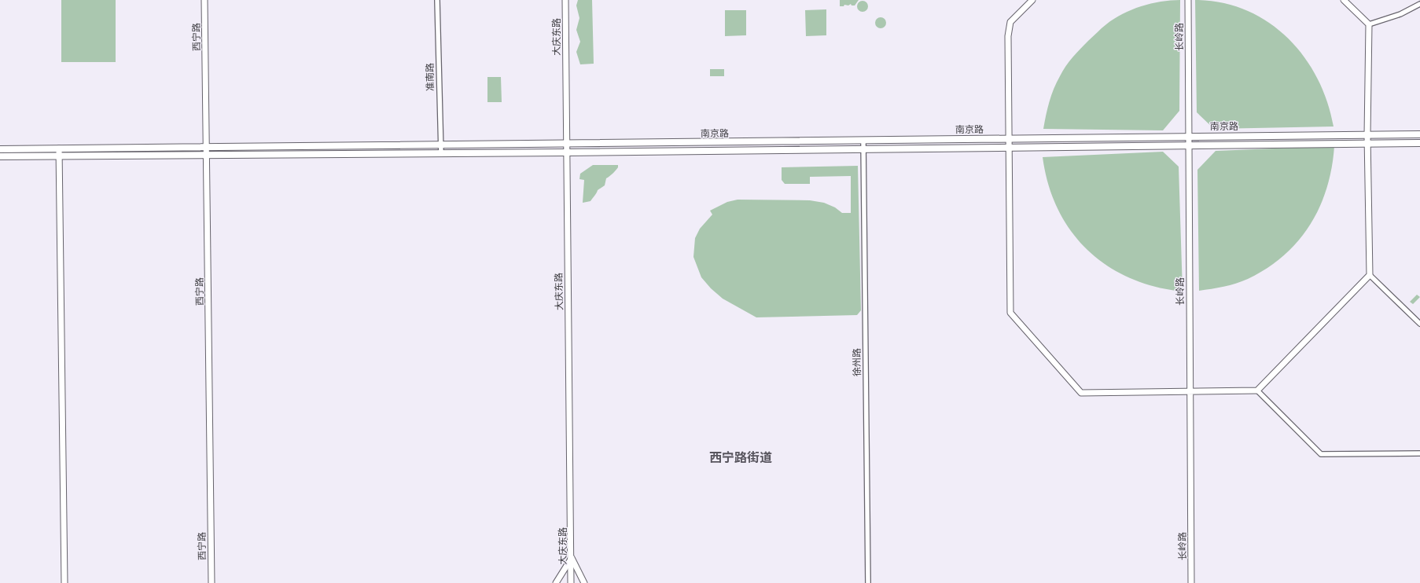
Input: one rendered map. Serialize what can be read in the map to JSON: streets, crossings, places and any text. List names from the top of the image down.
{
  "streets": {
    "main road": ["南京路"],
    "street": [
      "西宁路",
      "大庆东路",
      "长岭路",
      "准南路",
      "徐州路"
    ]
  },
  "crossings": [
    ["西宁路", "南京路"],
    ["大庆东路", "南京路"],
    ["长岭路", "南京路"],
    ["准南路", "南京路"],
    ["南京路", "徐州路"]
  ],
  "districts": ["西宁路街道"]
}
